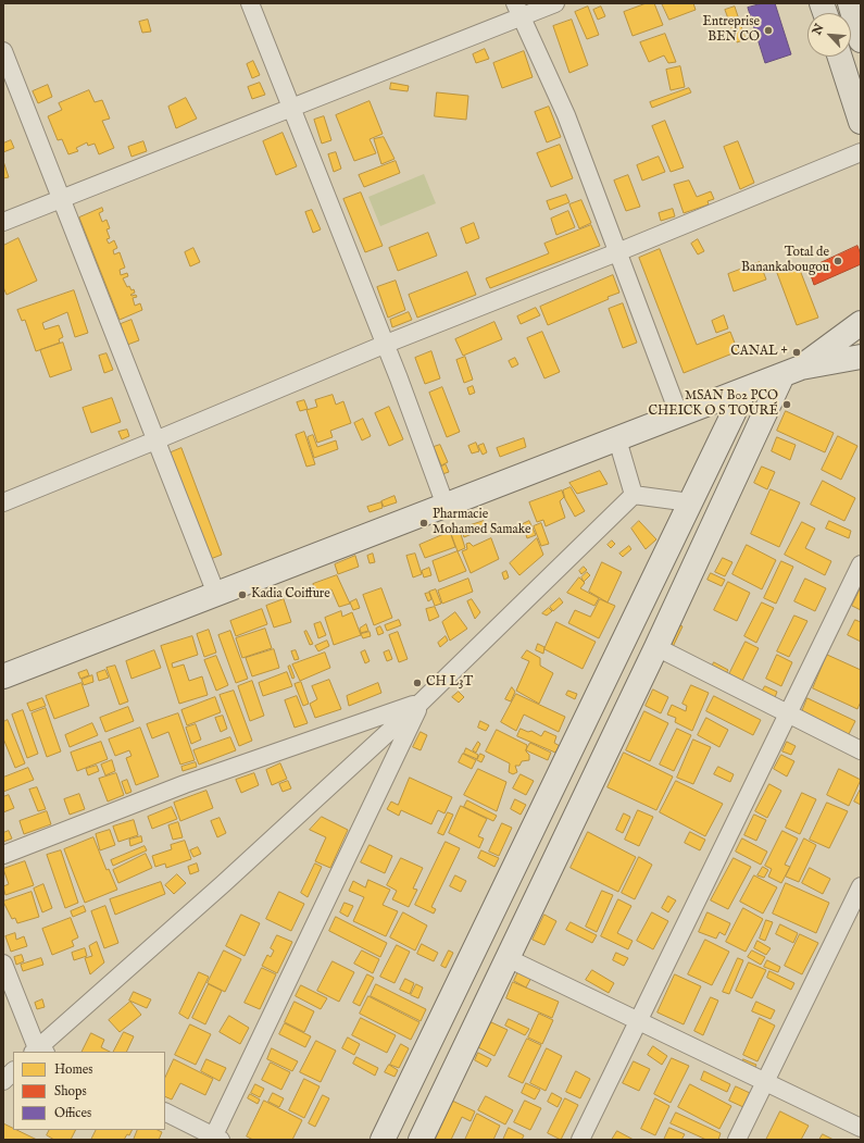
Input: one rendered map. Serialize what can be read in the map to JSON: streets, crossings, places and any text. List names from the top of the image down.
{
  "places": [
    "Entreprise BEN CO",
    "Total de Banankabougou",
    "CANAL +",
    "MSAN B02 PCO CHEICK O S TOURÉ",
    "Pharmacie Mohamed Samake",
    "Kadia Coiffure",
    "CH L3T"
  ],
  "legend": ["Homes", "Shops", "Offices"],
  "north": "top left"
}
